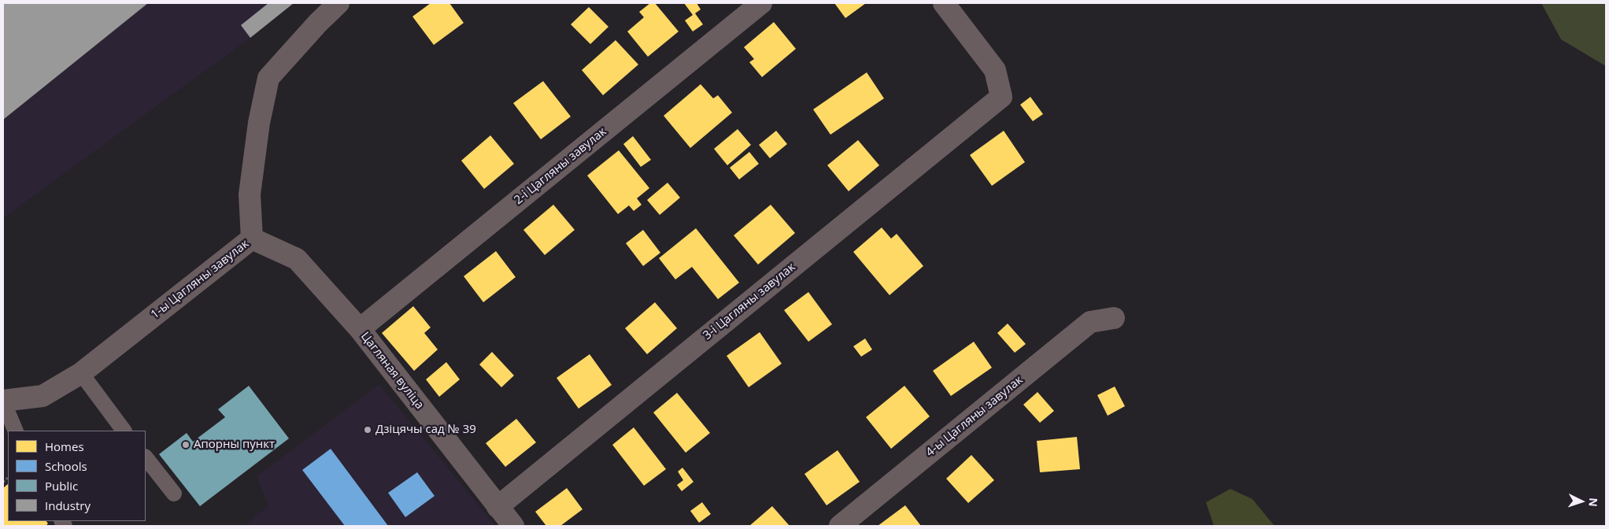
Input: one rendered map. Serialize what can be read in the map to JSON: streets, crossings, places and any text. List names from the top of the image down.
{
  "streets": {
    "street": [
      "2-і Цагляны завулак",
      "1-ы Цагляны завулак",
      "3-і Цагляны завулак",
      "Цагляная вуліца",
      "4-ы Цагляны завулак"
    ]
  },
  "crossings": [
    ["2-і Цагляны завулак", "Цагляная вуліца"],
    ["1-ы Цагляны завулак", "Цагляная вуліца"],
    ["3-і Цагляны завулак", "Цагляная вуліца"]
  ],
  "places": ["Дзіцячы сад № 39", "Апорны пункт"],
  "legend": [
    "Homes",
    "Schools",
    "Public",
    "Industry"
  ],
  "north": "right"
}
